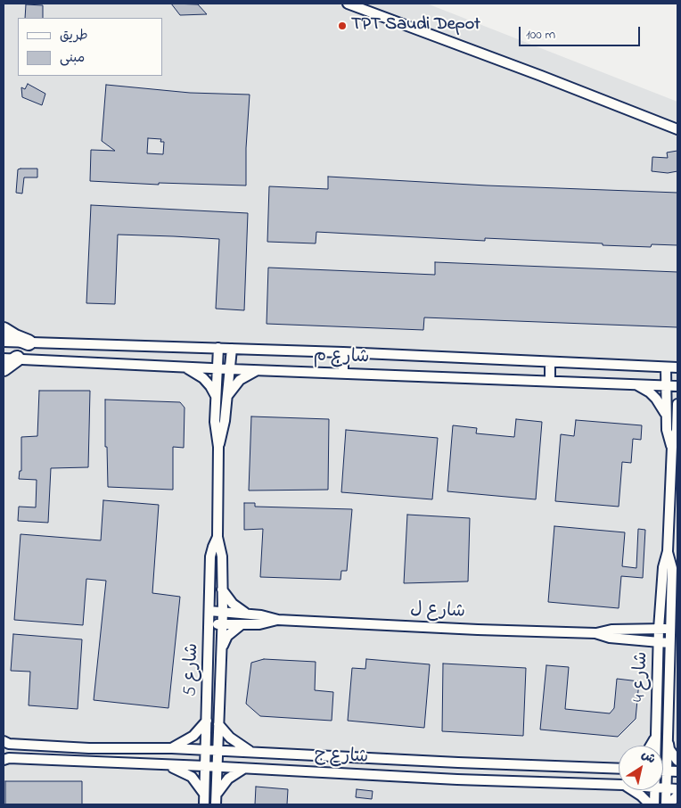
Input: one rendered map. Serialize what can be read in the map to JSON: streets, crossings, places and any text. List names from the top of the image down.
{
  "streets": {
    "street": [
      "شارع م",
      "شارع ل",
      "شارع 5",
      "شارع 4",
      "شارع ج"
    ]
  },
  "crossings": [
    ["شارع م", "شارع 5"],
    ["شارع م", "شارع 4"],
    ["شارع ل", "شارع 5"],
    ["شارع ل", "شارع 4"],
    ["شارع 5", "شارع ج"],
    ["شارع 4", "شارع ج"]
  ],
  "places": ["TPT Saudi Depot"],
  "legend": ["طريق", "مبنى"],
  "scale_bar": "100 m",
  "north": "top right"
}
